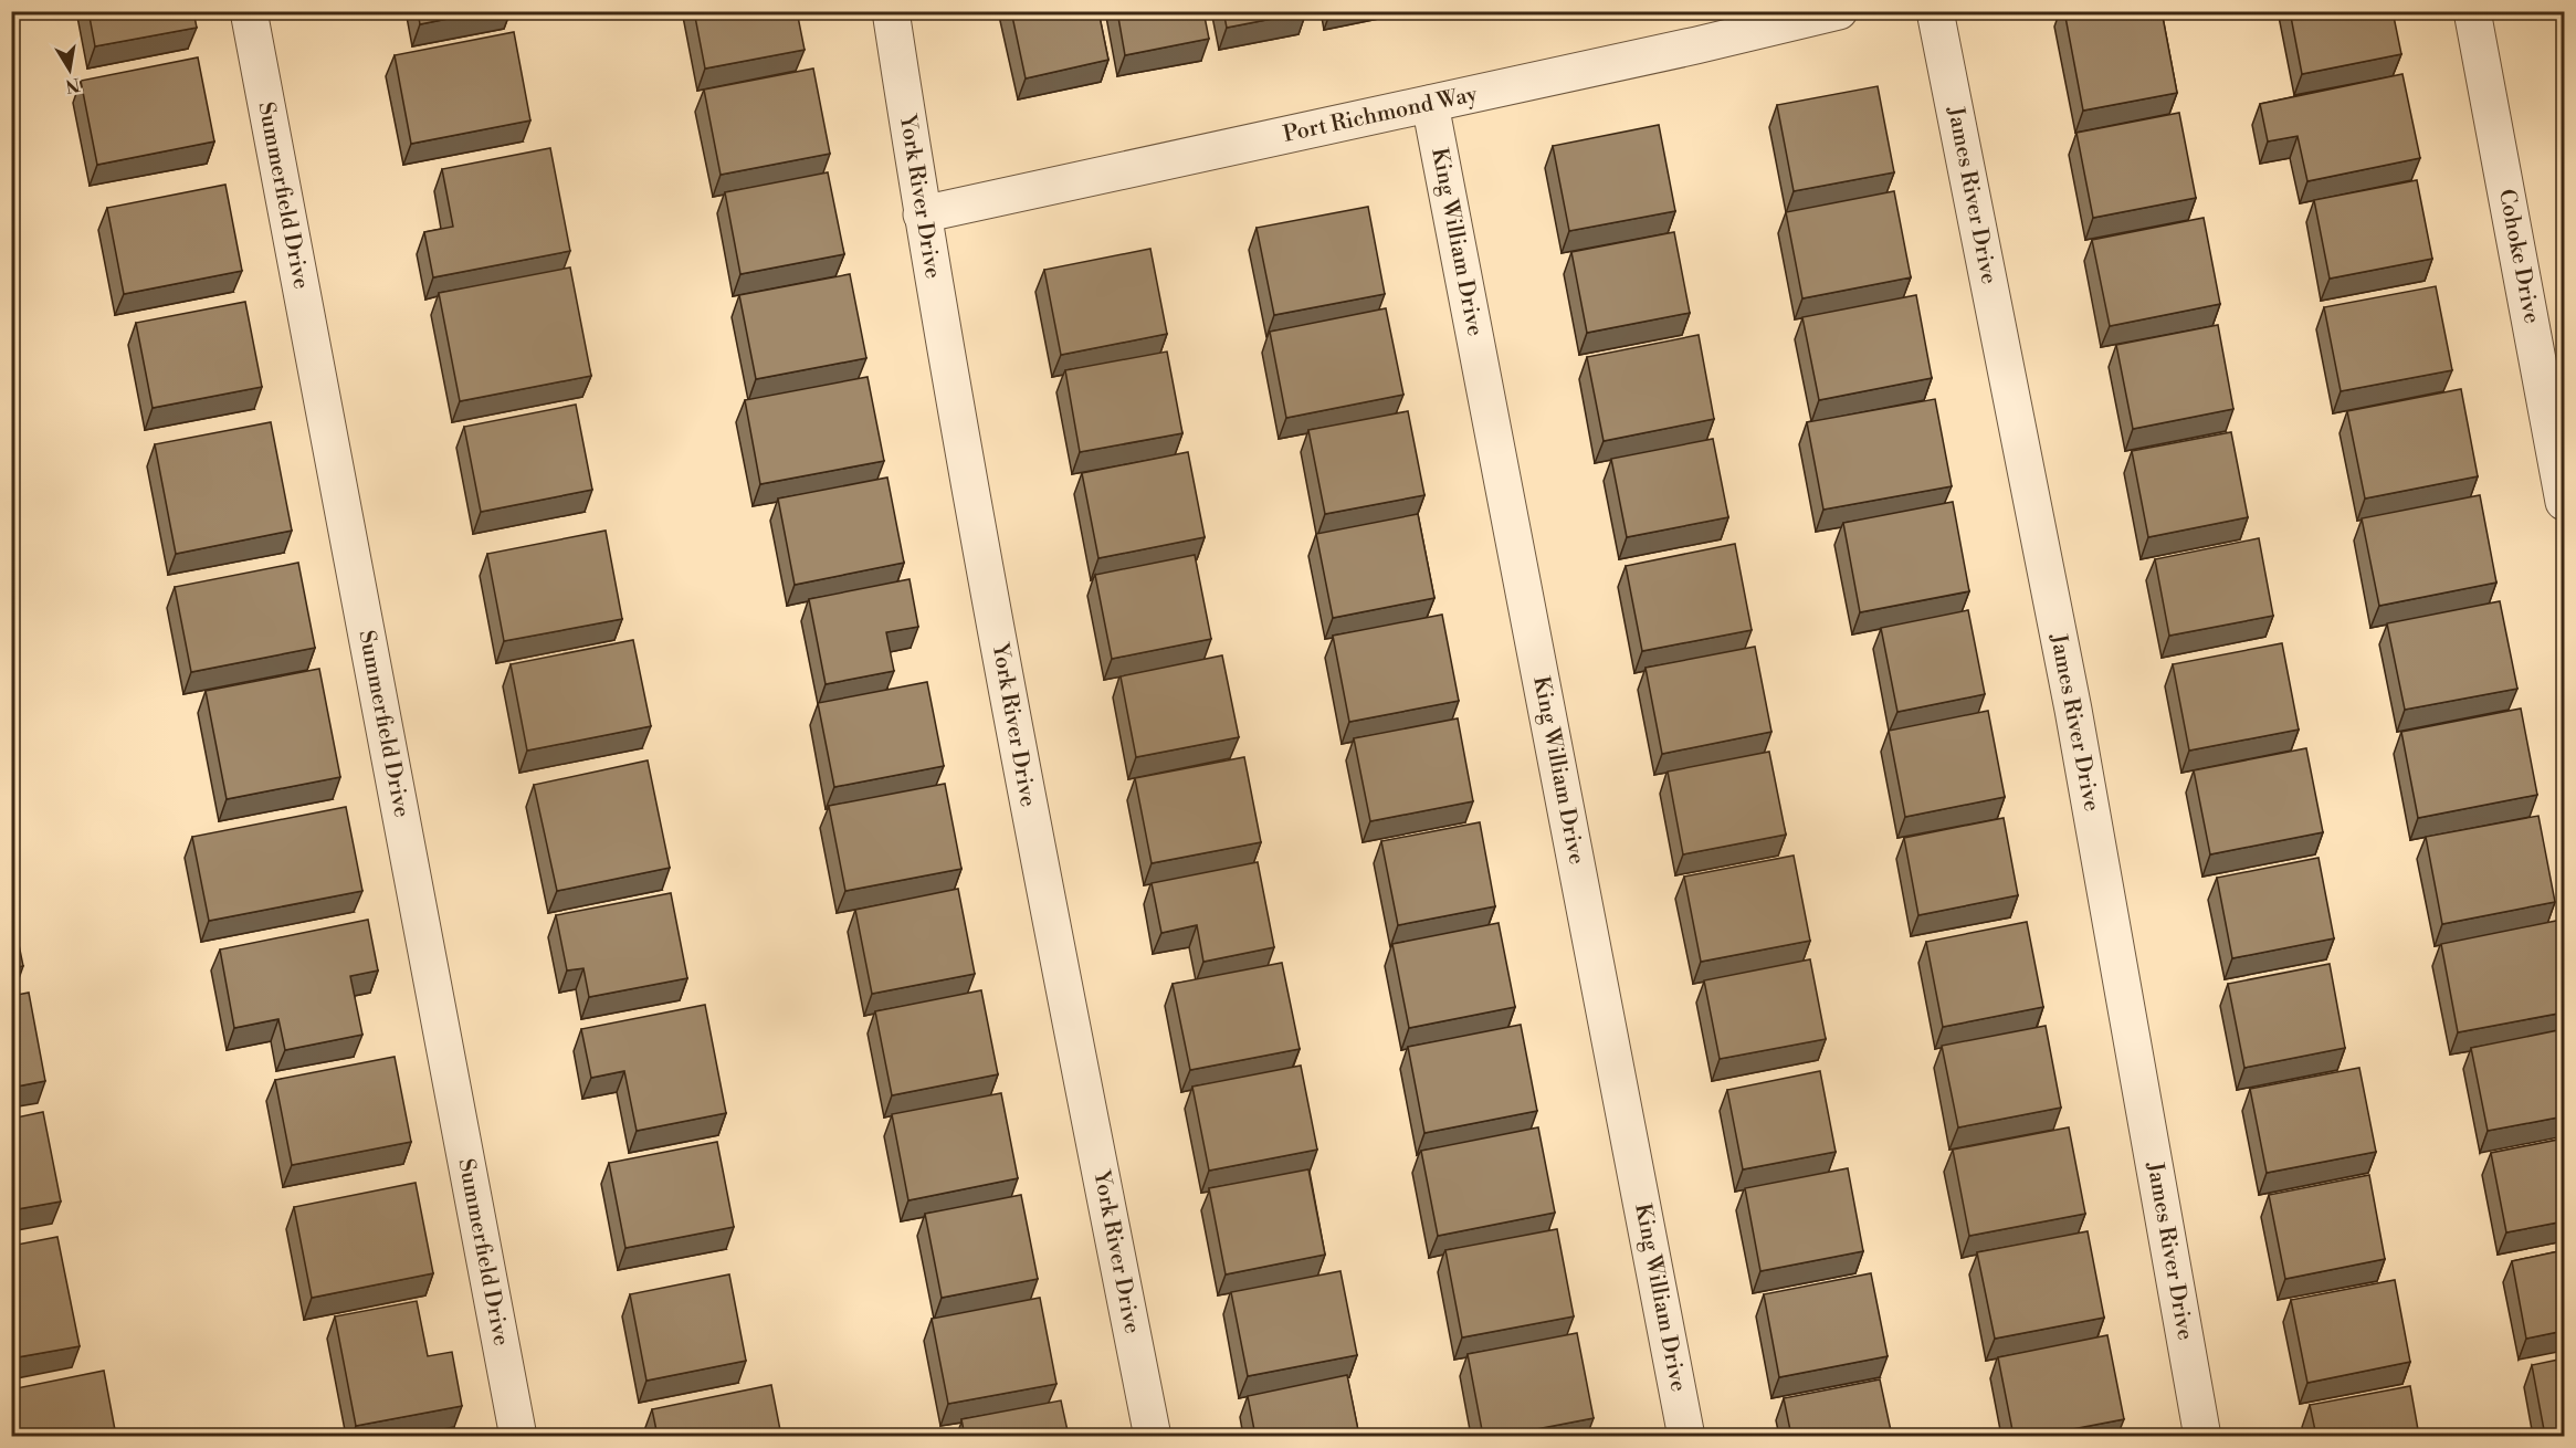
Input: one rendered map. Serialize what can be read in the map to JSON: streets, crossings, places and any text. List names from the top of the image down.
{
  "streets": {
    "street": [
      "Port Richmond Way",
      "Summerfield Drive",
      "James River Drive",
      "York River Drive",
      "King William Drive",
      "Cohoke Drive"
    ]
  },
  "crossings": [
    ["Port Richmond Way", "York River Drive"],
    ["Port Richmond Way", "King William Drive"]
  ],
  "north": "bottom"
}
